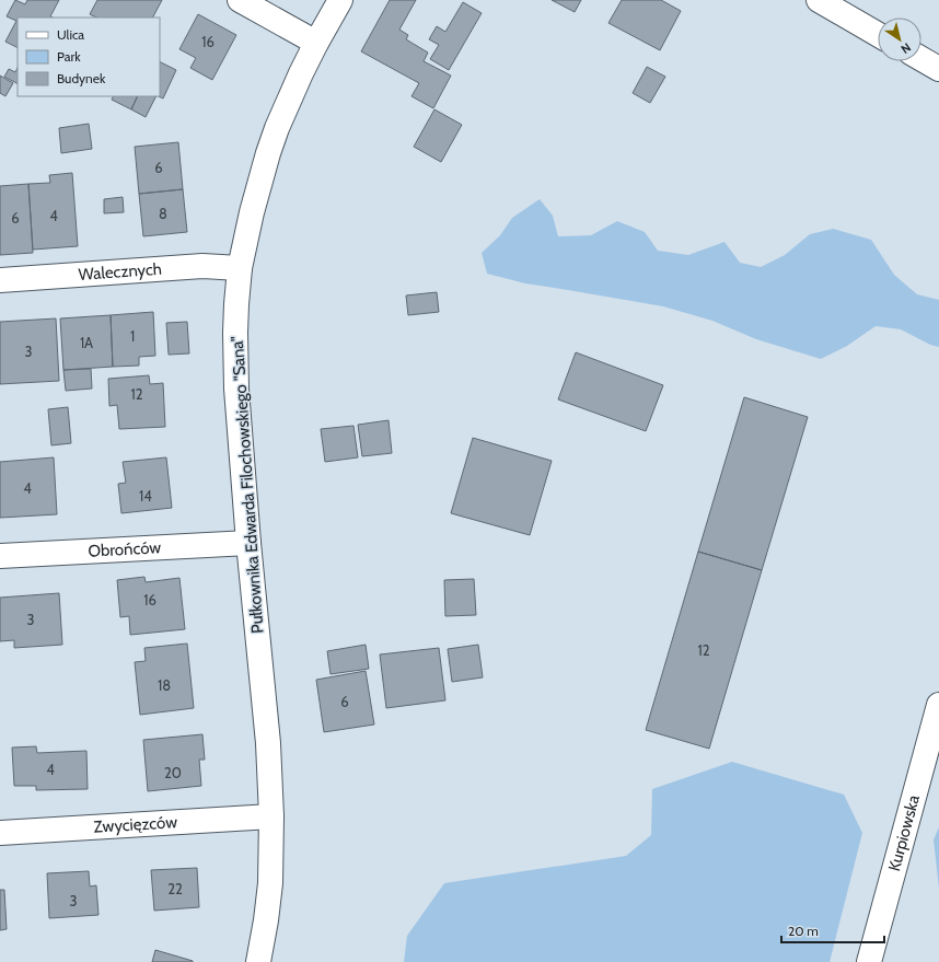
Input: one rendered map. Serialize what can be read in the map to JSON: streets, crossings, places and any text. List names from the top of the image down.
{
  "streets": {
    "street": [
      "Walecznych",
      "Pułkownika Edwarda Filochowskiego \"Sana\"",
      "Obrońców",
      "Zwycięzców",
      "Kurpiowska"
    ]
  },
  "crossings": [
    ["Walecznych", "Pułkownika Edwarda Filochowskiego \"Sana\""],
    ["Pułkownika Edwarda Filochowskiego \"Sana\"", "Obrońców"],
    ["Pułkownika Edwarda Filochowskiego \"Sana\"", "Zwycięzców"]
  ],
  "house_numbers": [
    "16",
    "6",
    "8",
    "4",
    "6",
    "1",
    "1A",
    "3",
    "12",
    "4",
    "14",
    "16",
    "3",
    "12",
    "18",
    "6",
    "4",
    "20",
    "22",
    "3"
  ],
  "legend": ["Ulica", "Park", "Budynek"],
  "scale_bar": "20 m",
  "north": "bottom right"
}
